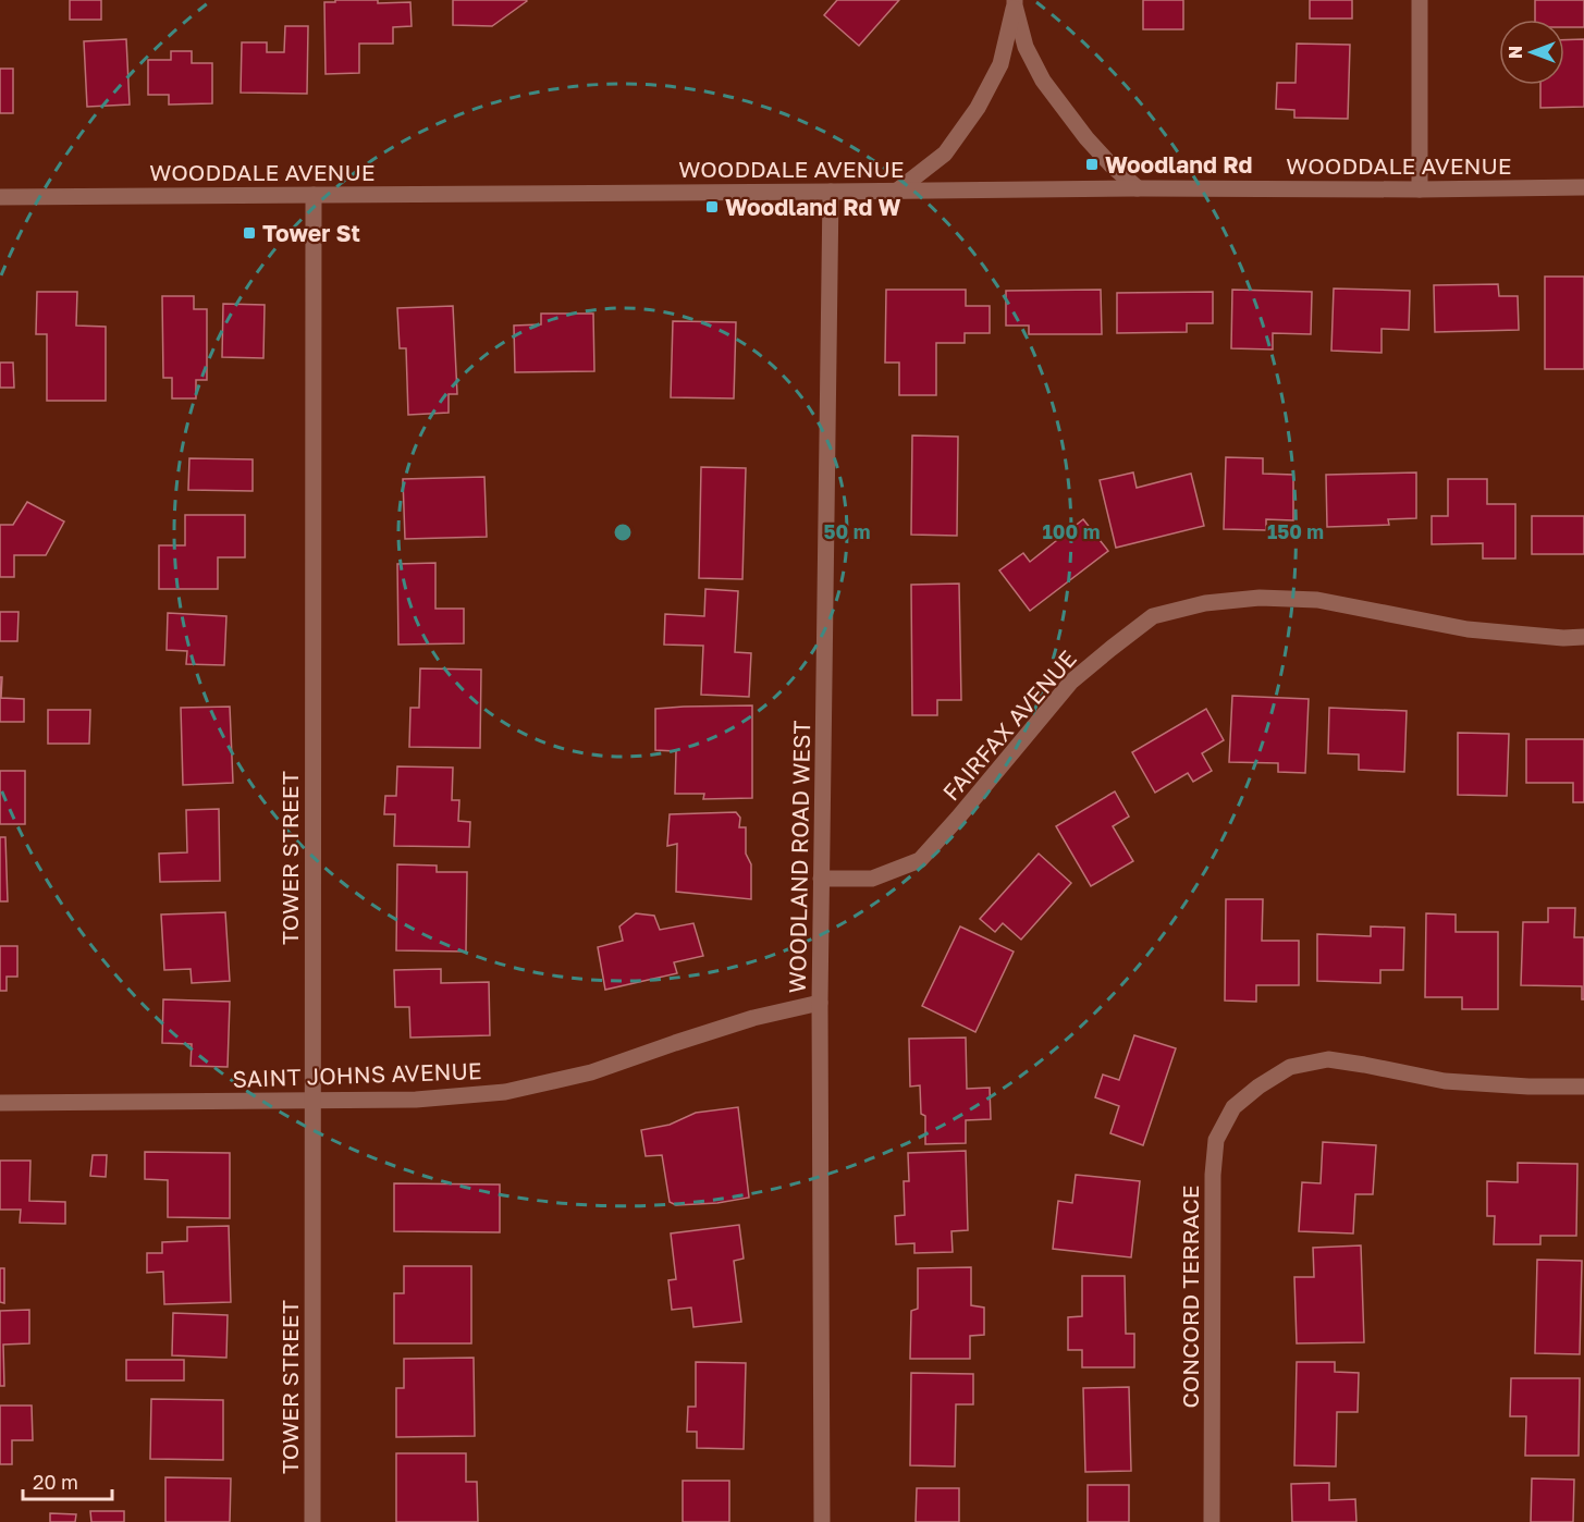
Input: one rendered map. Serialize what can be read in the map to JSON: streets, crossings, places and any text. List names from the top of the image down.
{
  "streets": {
    "street": [
      "WOODDALE AVENUE",
      "FAIRFAX AVENUE",
      "WOODLAND ROAD WEST",
      "TOWER STREET",
      "SAINT JOHNS AVENUE",
      "CONCORD TERRACE"
    ]
  },
  "crossings": [
    ["WOODDALE AVENUE", "WOODLAND ROAD WEST"],
    ["WOODDALE AVENUE", "TOWER STREET"],
    ["FAIRFAX AVENUE", "WOODLAND ROAD WEST"],
    ["WOODLAND ROAD WEST", "SAINT JOHNS AVENUE"],
    ["TOWER STREET", "SAINT JOHNS AVENUE"]
  ],
  "places": {
    "transit": ["Woodland Rd", "Woodland Rd W", "Tower St"]
  },
  "scale_bar": "20 m",
  "north": "left",
  "rings": ["50 m", "100 m", "150 m"]
}
